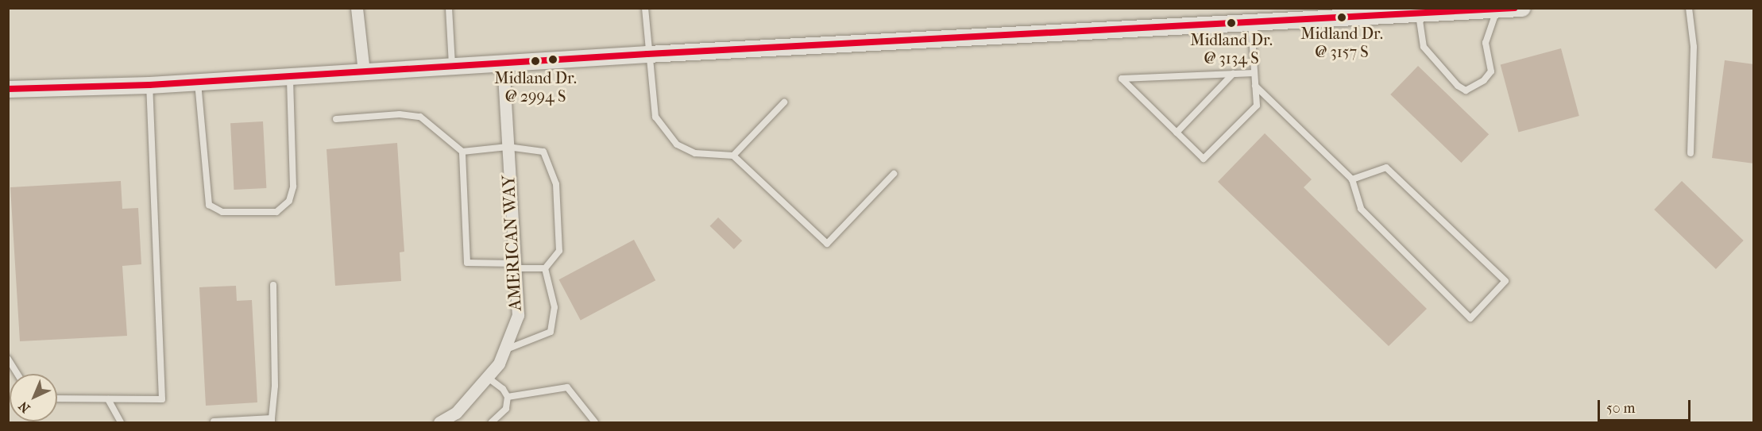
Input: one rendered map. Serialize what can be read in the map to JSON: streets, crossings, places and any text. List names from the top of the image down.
{
  "streets": {
    "street": ["AMERICAN WAY"]
  },
  "places": ["Midland Dr. @ 3157 S", "Midland Dr. @ 3134 S", "Midland Dr. @ 2994 S"],
  "scale_bar": "50 m",
  "north": "bottom left"
}
